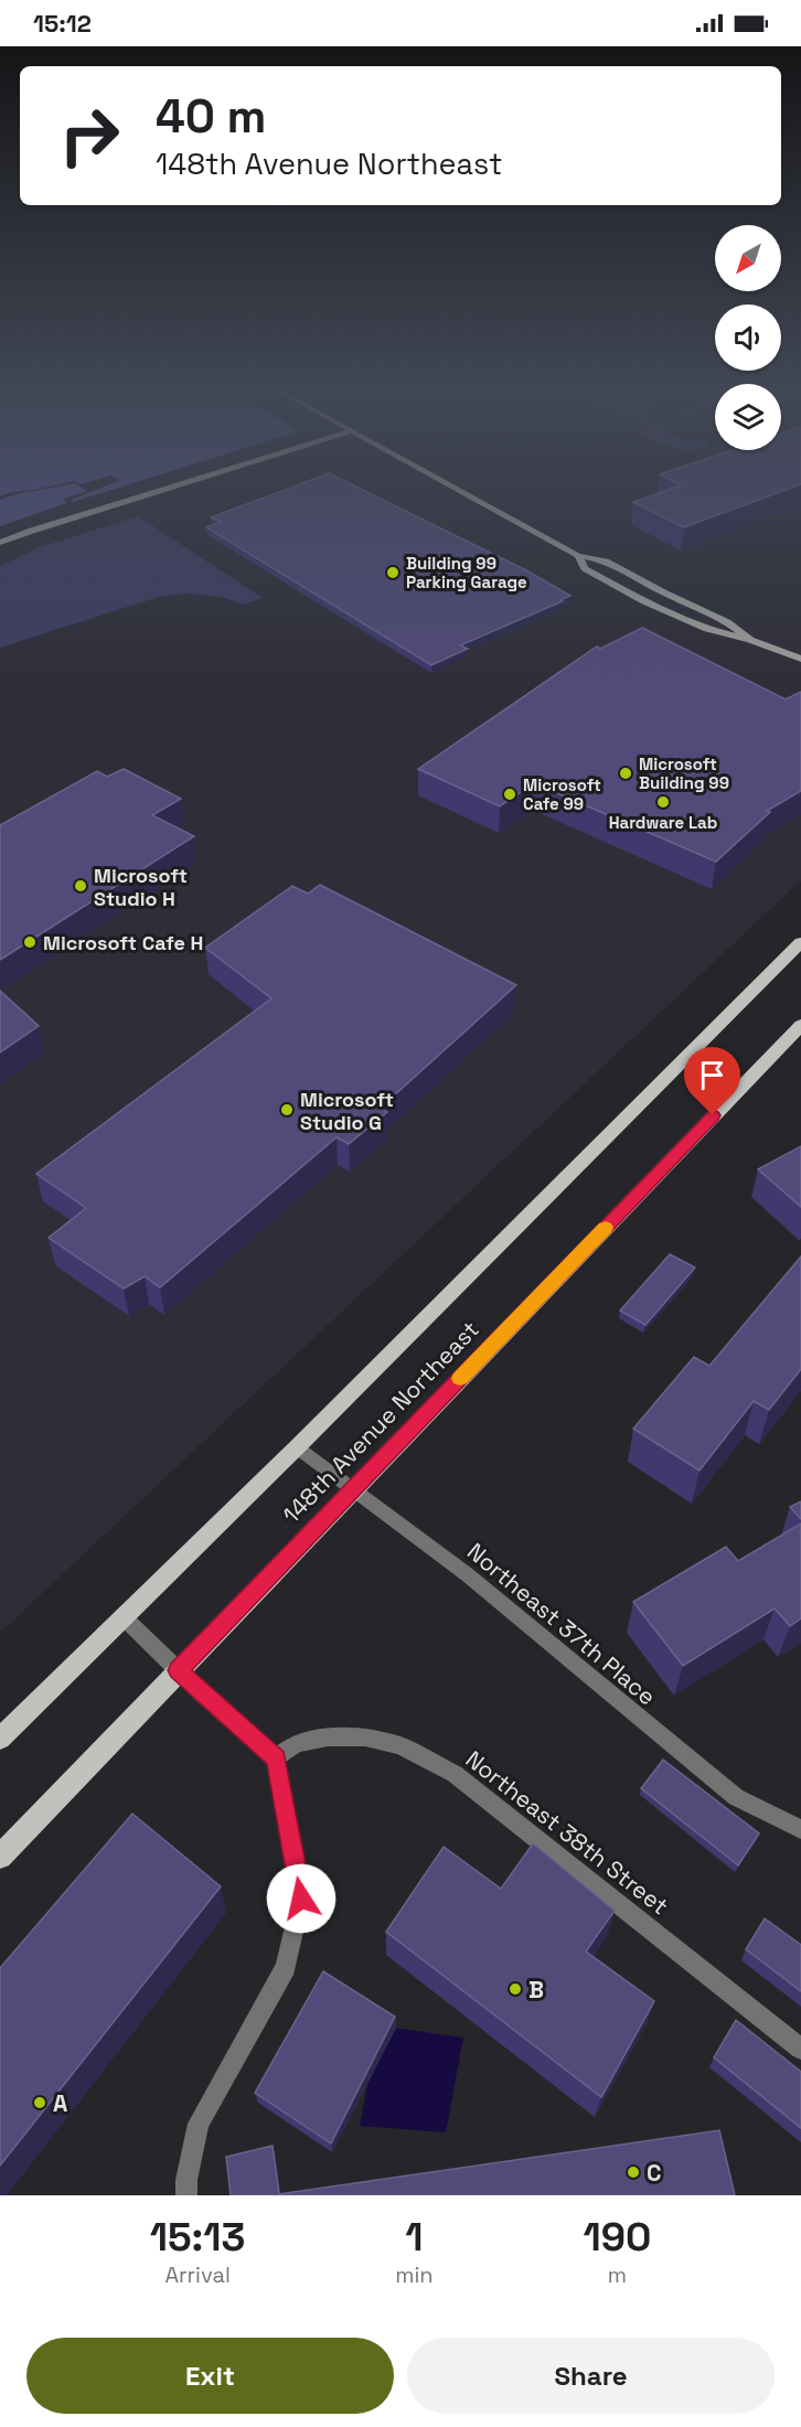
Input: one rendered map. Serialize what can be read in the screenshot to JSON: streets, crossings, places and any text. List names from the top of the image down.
{
  "streets": {
    "main road": ["148th Avenue Northeast"],
    "street": ["Northeast 37th Place", "Northeast 38th Street"]
  },
  "crossings": [
    ["148th Avenue Northeast", "Northeast 37th Place"]
  ],
  "places": [
    "Building 99 Parking Garage",
    "Microsoft Building 99",
    "Microsoft Cafe 99",
    "Hardware Lab",
    "Microsoft Studio H",
    "Microsoft Cafe H",
    "Microsoft Studio G",
    "B",
    "A",
    "C"
  ],
  "north": "bottom left",
  "page": {
    "status": "15:12",
    "turn": ["40 m", "148th Avenue Northeast"],
    "eta": [
      "15:13",
      "Arrival",
      "1",
      "min",
      "190",
      "m"
    ],
    "buttons": ["Exit", "Share"]
  }
}
